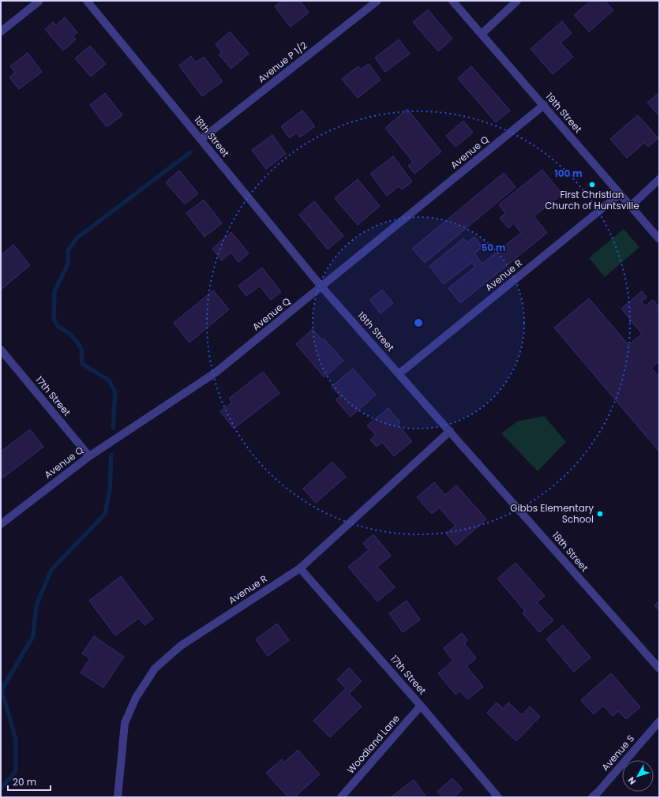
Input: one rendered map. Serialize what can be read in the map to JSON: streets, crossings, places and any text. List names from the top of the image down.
{
  "streets": {
    "street": [
      "Avenue P 1/2",
      "19th Street",
      "18th Street",
      "Avenue Q",
      "Avenue R",
      "17th Street",
      "Woodland Lane",
      "Avenue S"
    ]
  },
  "crossings": [
    ["Avenue P 1/2", "18th Street"],
    ["19th Street", "Avenue Q"],
    ["19th Street", "Avenue R"],
    ["18th Street", "Avenue Q"],
    ["18th Street", "Avenue R"],
    ["Avenue Q", "17th Street"],
    ["Avenue R", "17th Street"],
    ["17th Street", "Woodland Lane"]
  ],
  "places": ["First Christian Church of Huntsville", "Gibbs Elementary School"],
  "scale_bar": "20 m",
  "north": "bottom left",
  "rings": ["100 m", "50 m"]
}
